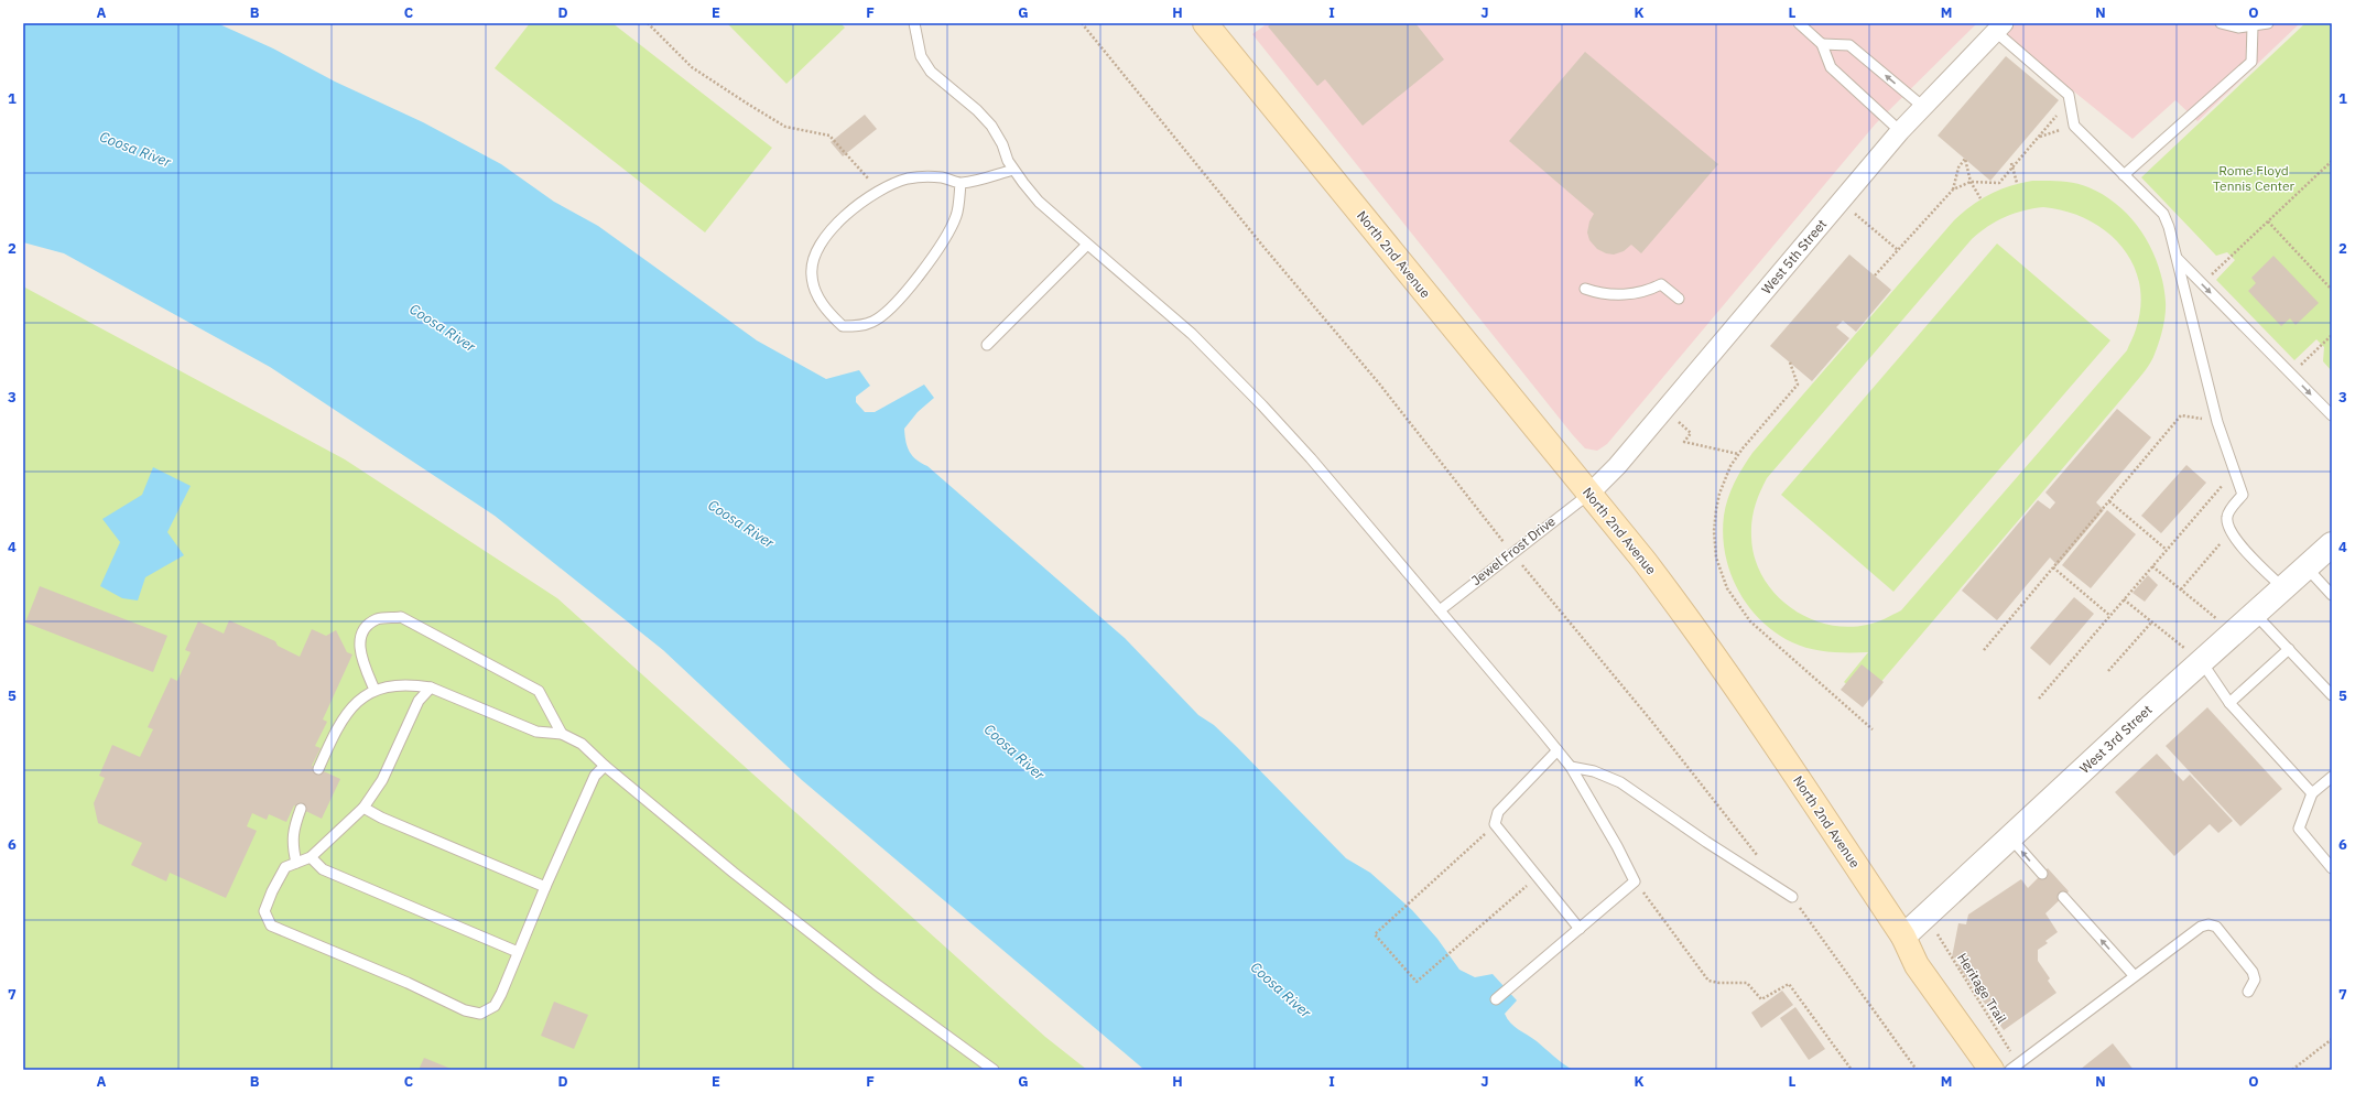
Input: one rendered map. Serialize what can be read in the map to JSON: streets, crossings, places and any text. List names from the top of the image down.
{
  "streets": {
    "main road": ["North 2nd Avenue"],
    "street": ["West 5th Street", "West 3rd Street"],
    "lane": ["Jewel Frost Drive"],
    "path": ["Heritage Trail"]
  },
  "crossings": [
    ["North 2nd Avenue", "West 5th Street"],
    ["North 2nd Avenue", "Jewel Frost Drive"],
    ["North 2nd Avenue", "West 3rd Street"],
    ["West 5th Street", "Jewel Frost Drive"],
    ["West 3rd Street", "Heritage Trail"]
  ],
  "water": ["Coosa River"],
  "parks": ["Rome Floyd Tennis Center"],
  "grid": {
    "columns": [
      "A",
      "B",
      "C",
      "D",
      "E",
      "F",
      "G",
      "H",
      "I",
      "J",
      "K",
      "L",
      "M",
      "N",
      "O"
    ],
    "rows": [
      "1",
      "2",
      "3",
      "4",
      "5",
      "6",
      "7"
    ]
  }
}
